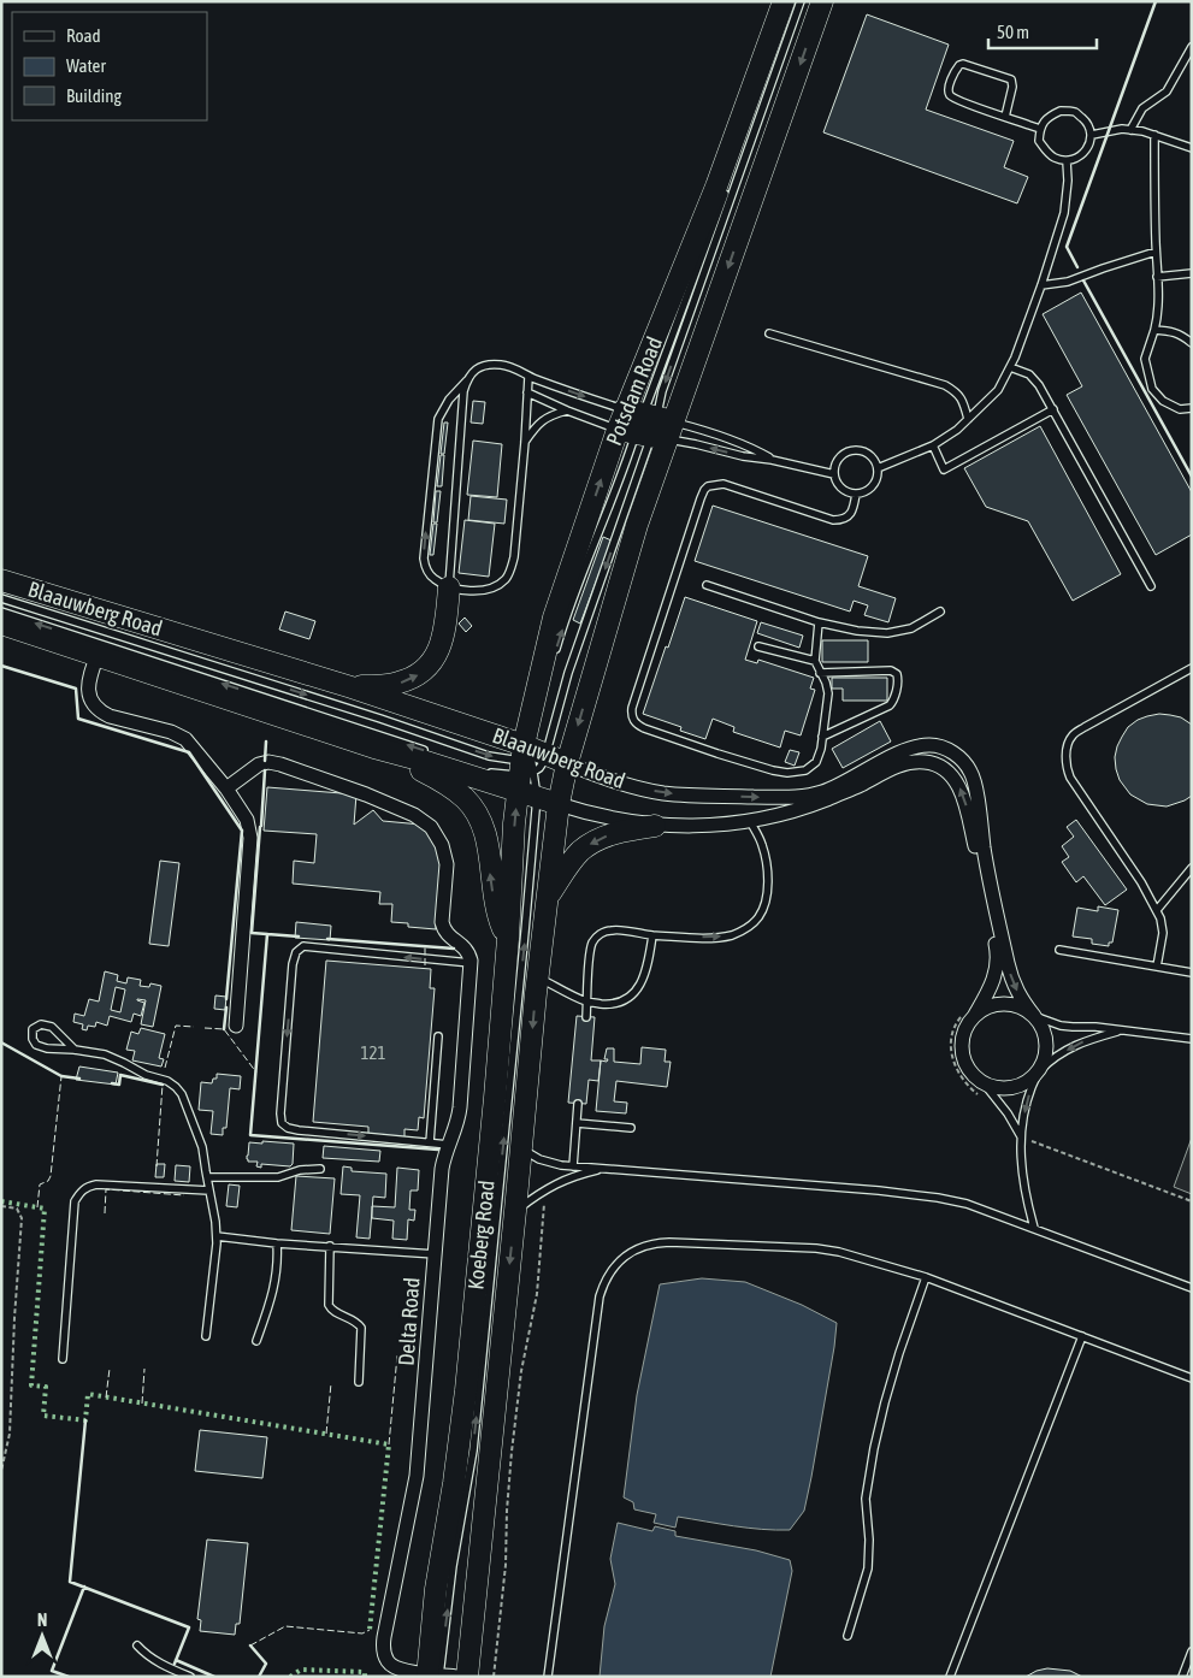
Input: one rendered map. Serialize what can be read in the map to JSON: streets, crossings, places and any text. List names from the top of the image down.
{
  "streets": {
    "main road": ["Potsdam Road", "Blaauwberg Road", "Koeberg Road"],
    "street": ["Delta Road"]
  },
  "crossings": [
    ["Potsdam Road", "Blaauwberg Road"],
    ["Potsdam Road", "Koeberg Road"],
    ["Blaauwberg Road", "Koeberg Road"],
    ["Koeberg Road", "Delta Road"]
  ],
  "house_numbers": ["121"],
  "legend": ["Road", "Water", "Building"],
  "scale_bar": "50 m",
  "north": "top"
}
